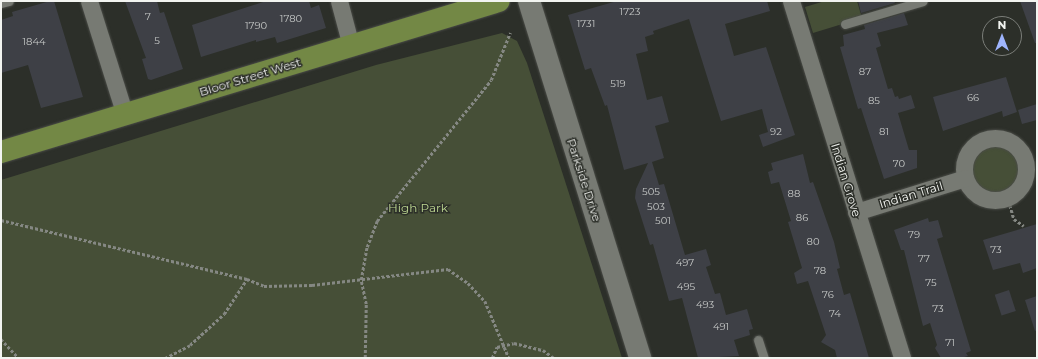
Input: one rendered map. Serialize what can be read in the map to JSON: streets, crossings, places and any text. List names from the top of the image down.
{
  "streets": {
    "main road": ["Bloor Street West", "Parkside Drive"],
    "street": ["Indian Grove", "Indian Trail"]
  },
  "crossings": [
    ["Indian Grove", "Indian Trail"]
  ],
  "parks": ["High Park"],
  "house_numbers": [
    "1723",
    "7",
    "1780",
    "1731",
    "1790",
    "5",
    "1844",
    "87",
    "519",
    "66",
    "85",
    "92",
    "81",
    "70",
    "505",
    "88",
    "503",
    "86",
    "501",
    "79",
    "80",
    "73",
    "77",
    "497",
    "78",
    "75",
    "495",
    "76",
    "493",
    "73",
    "74",
    "491",
    "71"
  ],
  "north": "top"
}
